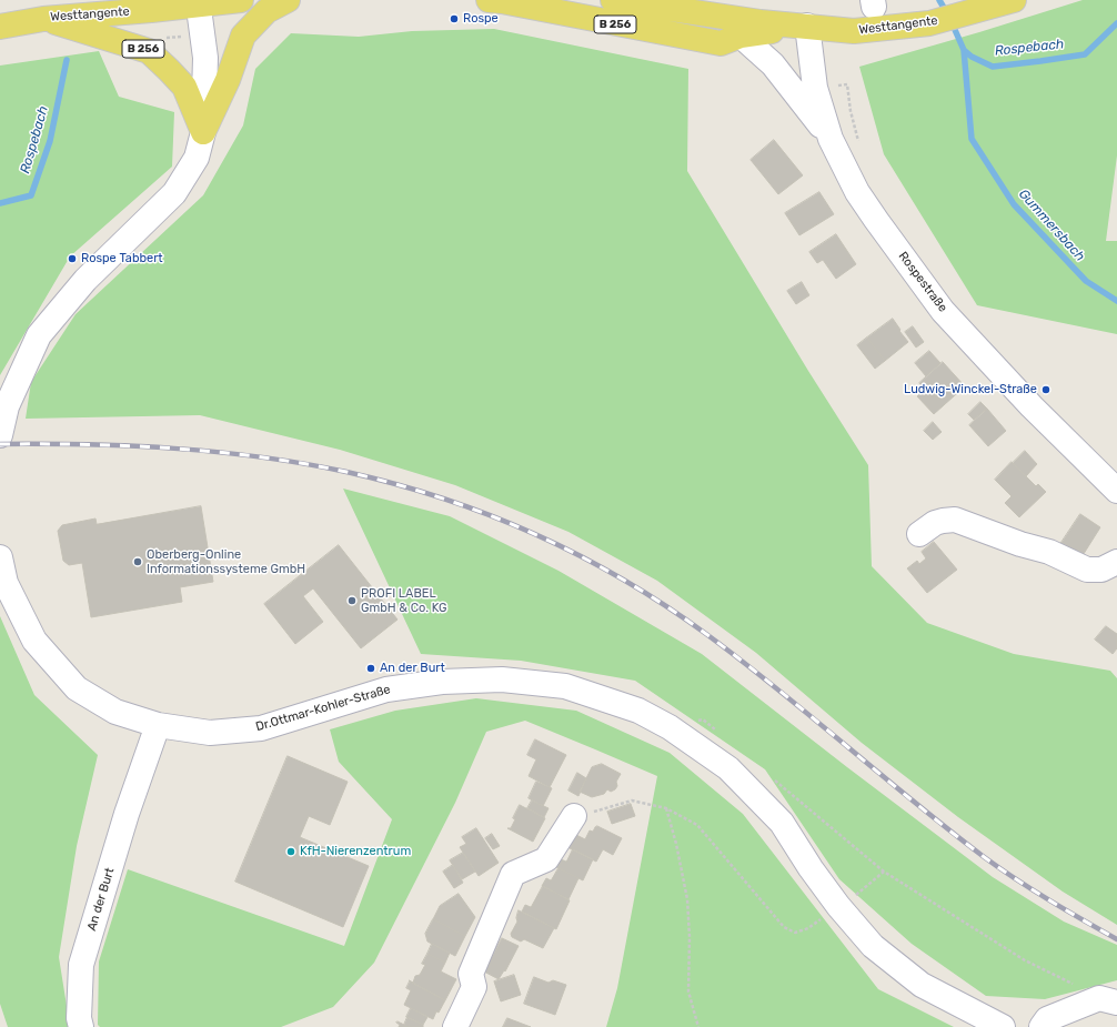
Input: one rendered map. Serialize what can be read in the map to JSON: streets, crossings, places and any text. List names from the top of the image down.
{
  "streets": {
    "main road": ["Westtangente", "B 256"],
    "street": ["Rospestraße", "Dr.Ottmar-Kohler-Straße", "An der Burt"]
  },
  "crossings": [
    ["Westtangente", "B 256"],
    ["Westtangente", "Rospestraße"],
    ["Dr.Ottmar-Kohler-Straße", "An der Burt"]
  ],
  "water": ["Rospebach", "Gummersbach"],
  "places": [
    "Rospe",
    "Rospe Tabbert",
    "Ludwig-Winckel-Straße",
    "Oberberg-Online Informationssysteme GmbH",
    "PROFI LABEL GmbH & Co. KG",
    "An der Burt",
    "KfH-Nierenzentrum"
  ]
}
